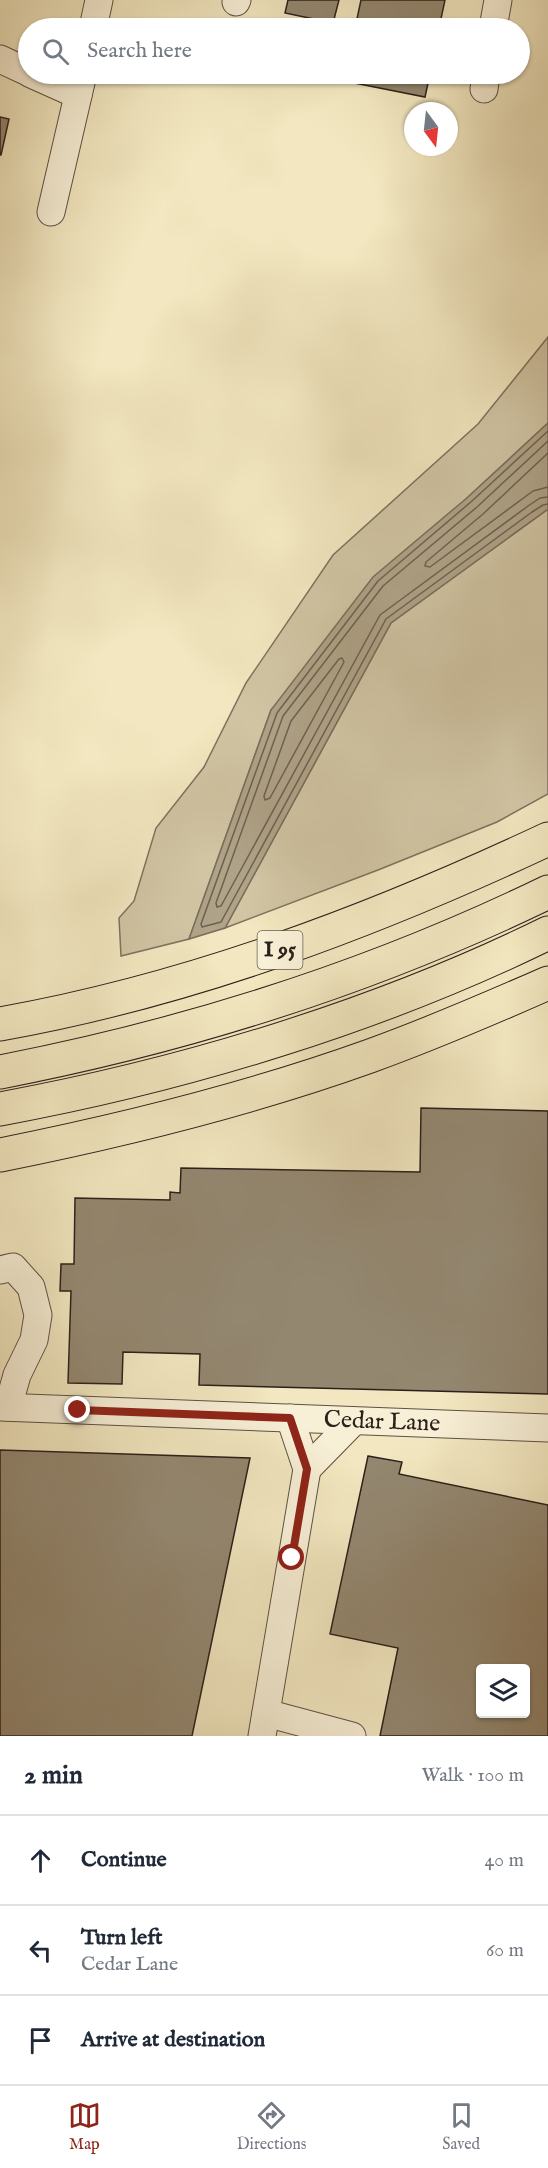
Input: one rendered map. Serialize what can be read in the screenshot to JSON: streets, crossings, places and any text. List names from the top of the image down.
{
  "streets": {
    "highway": ["I 95"],
    "street": ["Cedar Lane"]
  },
  "north": "bottom",
  "page": {
    "search": "Search here",
    "heading": ["2 min", "Walk · 100 m"],
    "list": [
      ["Continue", "40 m"],
      ["Turn left", "Cedar Lane", "60 m"],
      "Arrive at destination"
    ],
    "nav": ["Map", "Directions", "Saved"]
  }
}
